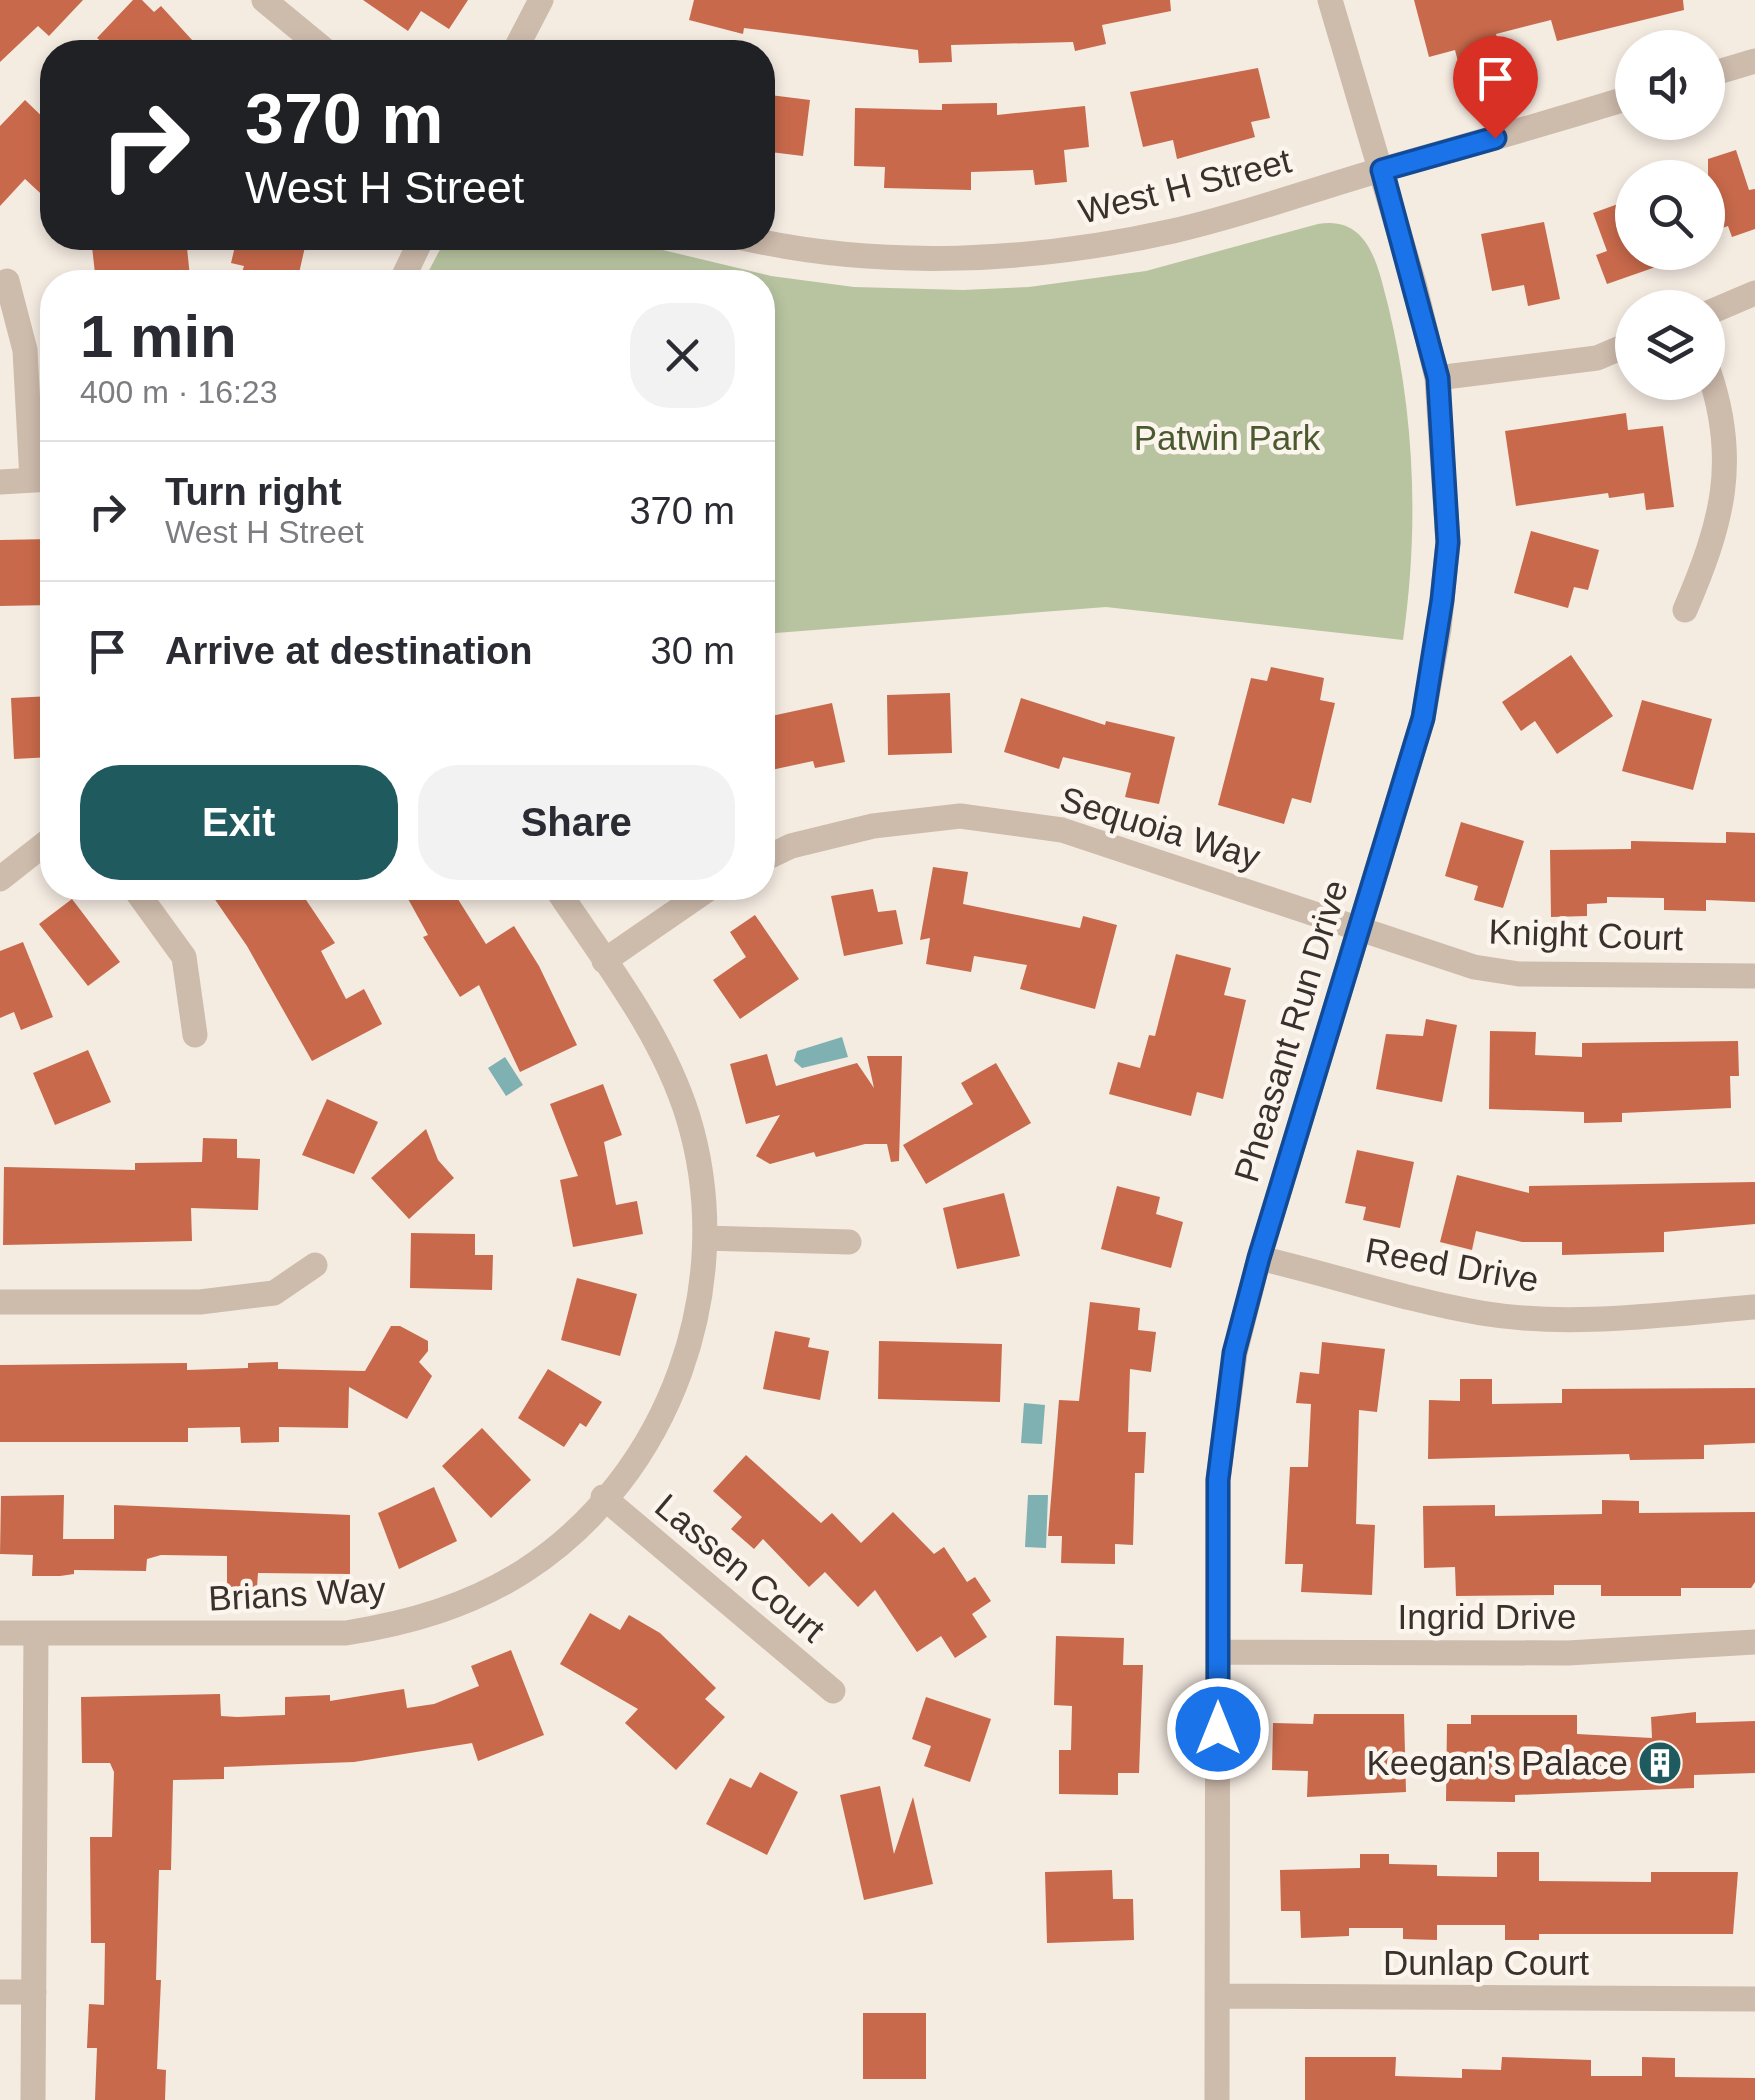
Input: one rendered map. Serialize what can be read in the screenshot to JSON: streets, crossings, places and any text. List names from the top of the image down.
{
  "streets": {
    "street": [
      "West H Street",
      "Sequoia Way",
      "Knight Court",
      "Pheasant Run Drive",
      "Reed Drive",
      "Lassen Court",
      "Brians Way",
      "Ingrid Drive",
      "Dunlap Court"
    ]
  },
  "crossings": [
    ["West H Street", "Pheasant Run Drive"],
    ["Sequoia Way", "Knight Court"],
    ["Sequoia Way", "Pheasant Run Drive"],
    ["Knight Court", "Pheasant Run Drive"],
    ["Pheasant Run Drive", "Reed Drive"],
    ["Pheasant Run Drive", "Ingrid Drive"],
    ["Pheasant Run Drive", "Dunlap Court"],
    ["Lassen Court", "Brians Way"]
  ],
  "parks": ["Patwin Park"],
  "places": {
    "building": ["Keegan's Palace"]
  },
  "page": {
    "turn": ["370 m", "West H Street"],
    "heading": ["1 min", "400 m · 16:23"],
    "list": [
      {
        "name": "Turn right",
        "note": "West H Street",
        "value": "370 m"
      },
      {
        "name": "Arrive at destination",
        "value": "30 m"
      }
    ],
    "buttons": ["Exit", "Share"]
  }
}
